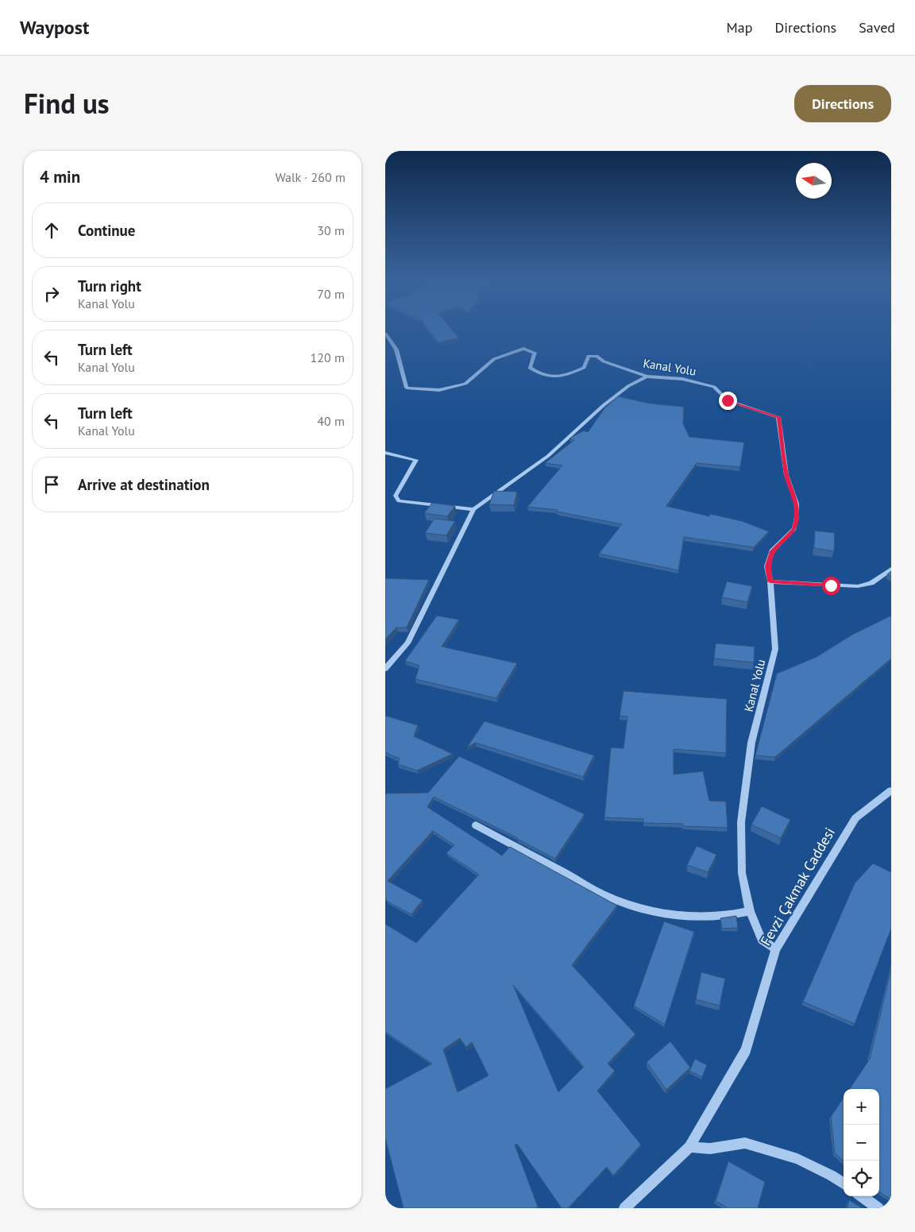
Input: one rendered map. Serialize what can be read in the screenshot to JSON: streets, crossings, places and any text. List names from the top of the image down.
{
  "streets": {
    "street": ["Kanal Yolu", "Fevzi Çakmak Caddesi"]
  },
  "crossings": [
    ["Kanal Yolu", "Fevzi Çakmak Caddesi"]
  ],
  "north": "left",
  "page": {
    "header": "Waypost",
    "nav": ["Map", "Directions", "Saved"],
    "title": "Find us",
    "buttons": "Directions",
    "heading": ["4 min", "Walk · 260 m"],
    "list": [
      ["Continue", "30 m"],
      ["Turn right", "Kanal Yolu", "70 m"],
      ["Turn left", "Kanal Yolu", "120 m"],
      ["Turn left", "Kanal Yolu", "40 m"],
      "Arrive at destination"
    ],
    "map_buttons": ["+", "−"]
  }
}
